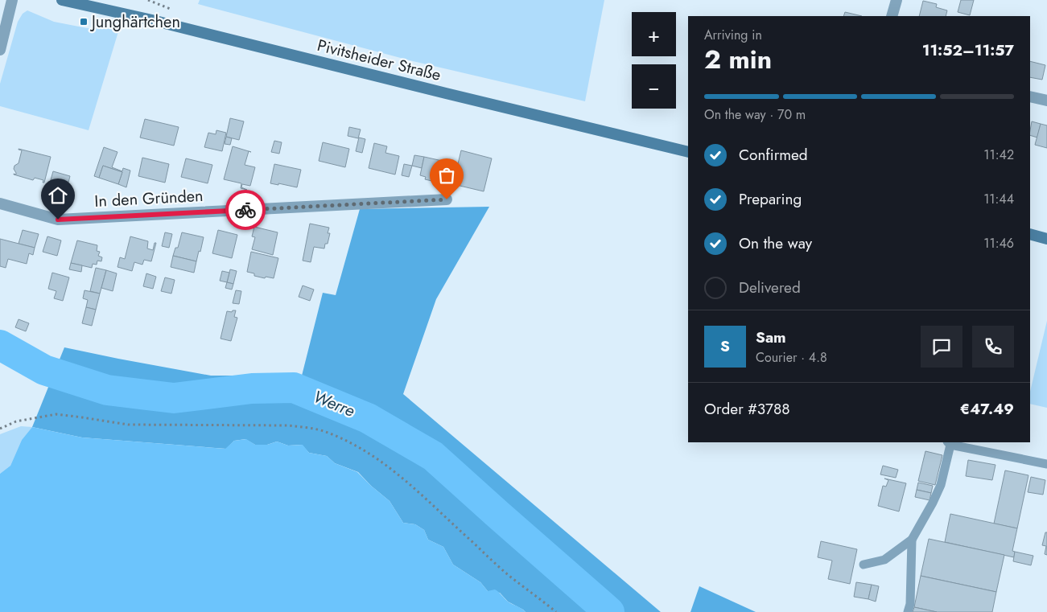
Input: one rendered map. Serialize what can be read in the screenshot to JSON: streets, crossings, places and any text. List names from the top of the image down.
{
  "streets": {
    "main road": ["Pivitsheider Straße"],
    "street": ["In den Gründen"]
  },
  "water": ["Werre"],
  "places": {
    "transit": ["Junghärtchen"]
  },
  "page": {
    "map_buttons": ["+", "−"],
    "heading": ["2 min", "Arriving in", "11:52–11:57"],
    "panel": [
      "Sam",
      "Courier · 4.8",
      "Order #3788",
      "€47.49"
    ],
    "bar": "On the way · 70 m",
    "list": [
      ["Confirmed", "11:42"],
      ["Preparing", "11:44"],
      ["On the way", "11:46"],
      "Delivered"
    ],
    "round": "S"
  }
}
